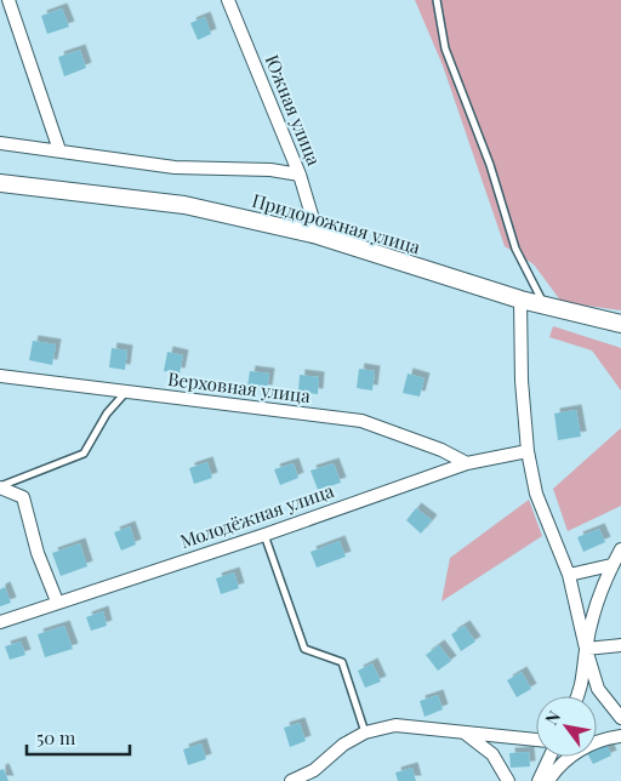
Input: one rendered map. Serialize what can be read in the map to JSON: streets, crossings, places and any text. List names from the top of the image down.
{
  "streets": {
    "street": [
      "Южная улица",
      "Придорожная улица",
      "Верховная улица",
      "Молодёжная улица"
    ]
  },
  "crossings": [
    ["Южная улица", "Придорожная улица"],
    ["Верховная улица", "Молодёжная улица"]
  ],
  "scale_bar": "50 m",
  "north": "top left"
}
